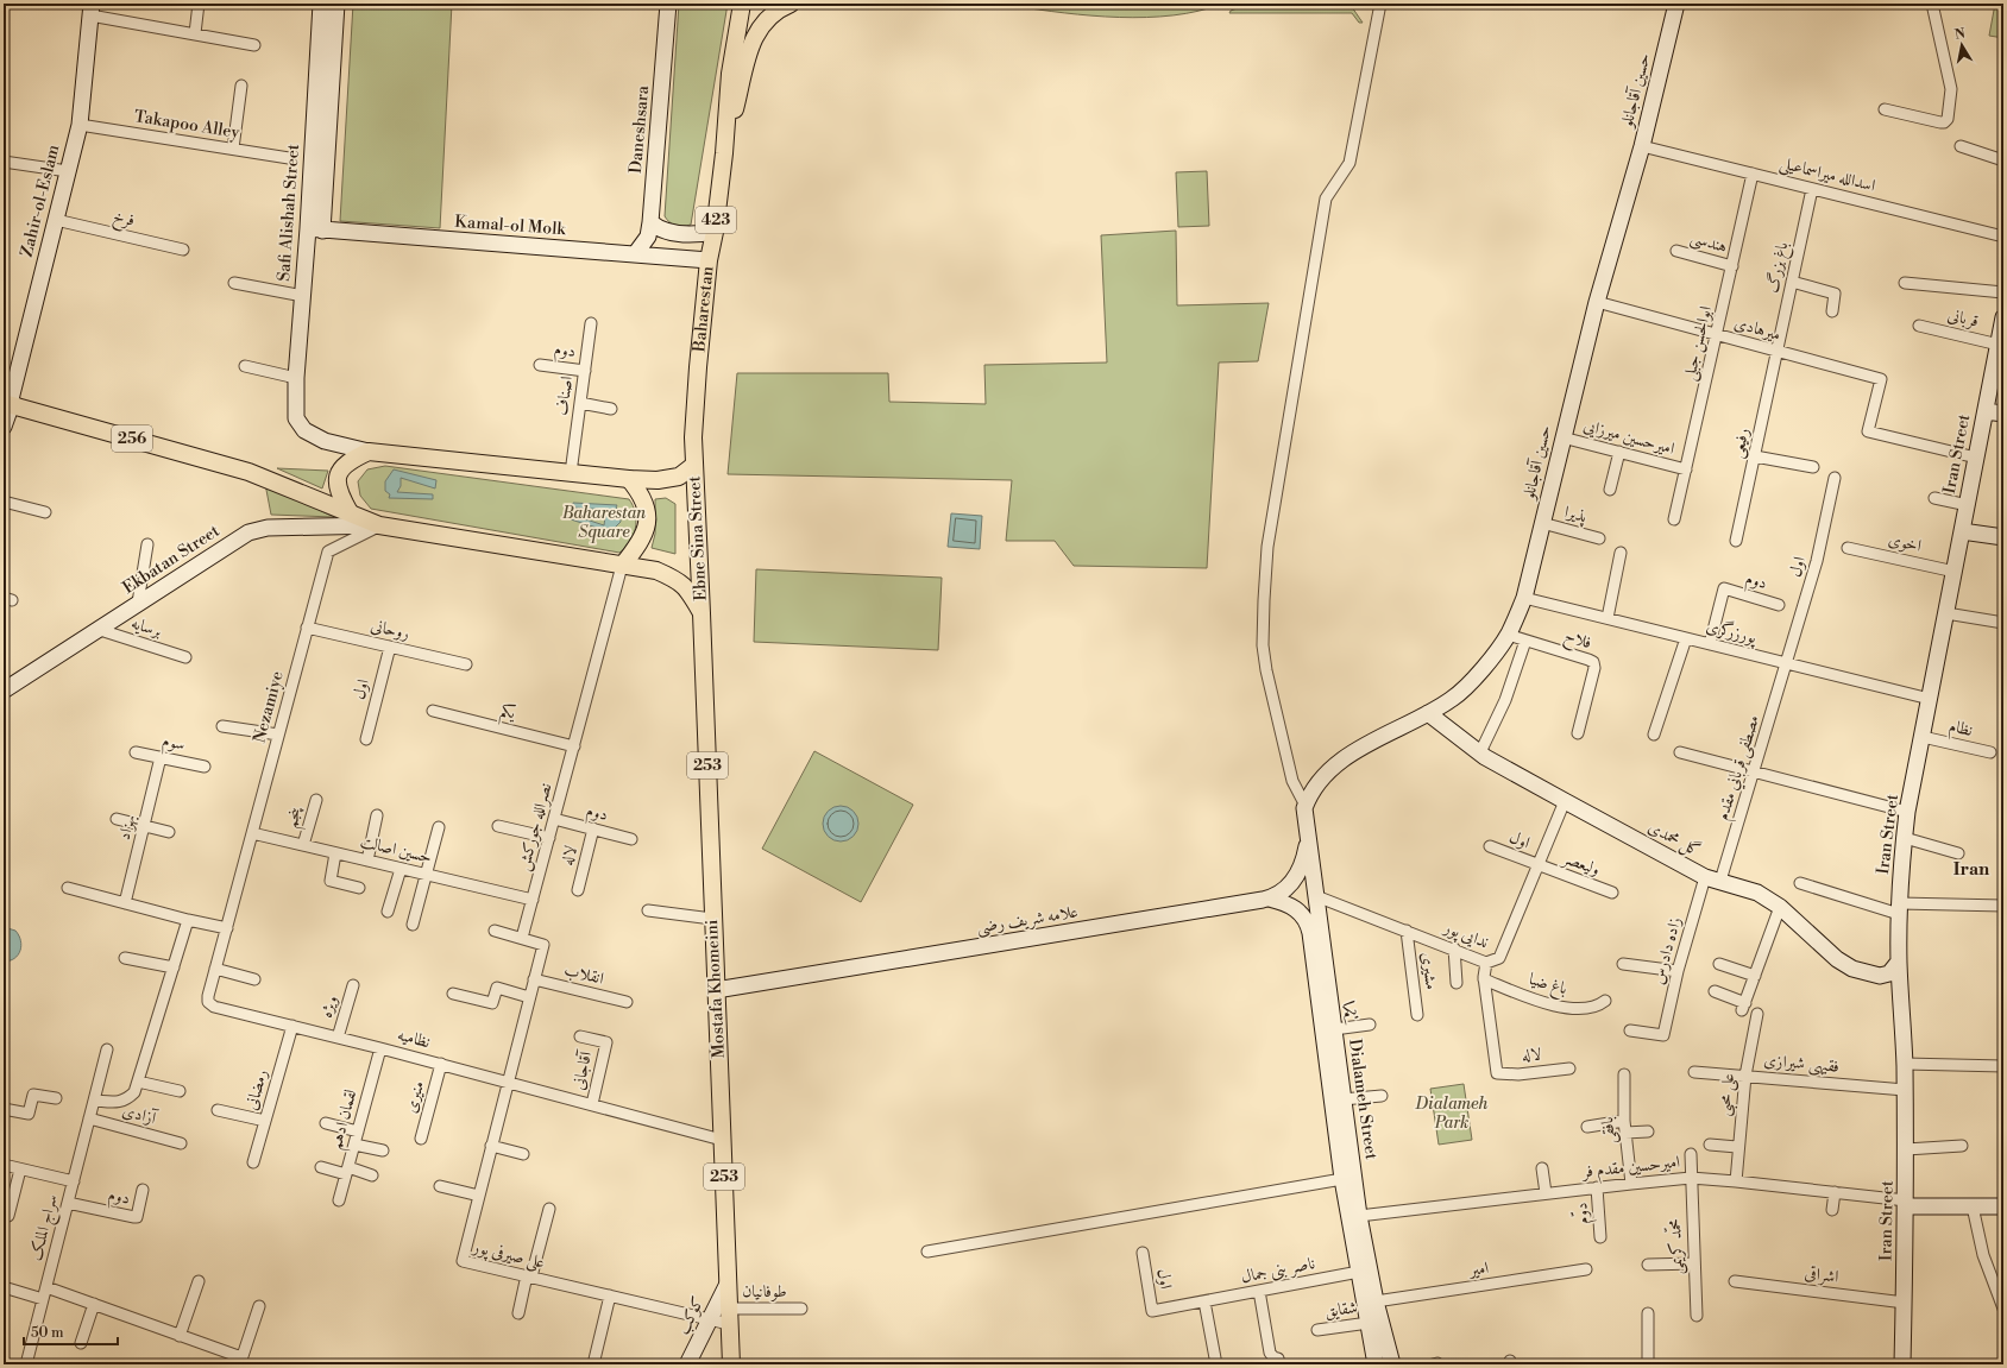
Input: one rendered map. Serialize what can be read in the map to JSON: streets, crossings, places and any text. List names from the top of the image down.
{
  "streets": {
    "main road": [
      "حسین آقاجانلو",
      "Daneshsara",
      "Zahir-ol-Eslam",
      "Safi Alishah Street",
      "423",
      "Kamal-ol Molk",
      "Baharestan",
      "256",
      "Iran Street",
      "Ebne Sina Street",
      "Ekbatan Street",
      "253",
      "گل محمدی",
      "علامه شریف رضی",
      "Mostafa Khomeini",
      "Dialameh Street",
      "کوکب"
    ],
    "street": [
      "Takapoo Alley",
      "اسدالله میراسماعیلی",
      "فرخ",
      "هندسی",
      "باغ بزرگ",
      "قربانی",
      "میرهادی",
      "ابوالحسن جبلی",
      "دوم",
      "اصناف",
      "امیرحسین میرزایی",
      "رفیعی",
      "پذیرا",
      "اخوی",
      "اول",
      "برسایه",
      "روحانی",
      "پورزرگری",
      "فلاح",
      "Nezamiye",
      "یکم",
      "نظام",
      "سوم",
      "مصطفی قرباني مقدم",
      "پنجم",
      "بهزاد",
      "نصرالله جورکش",
      "حسین اصالت",
      "لاله",
      "ولیعصر",
      "ندایی پور",
      "زاده دادرس",
      "مشیری",
      "انقلاب",
      "باغ ضیا",
      "ویژه",
      "نظامیه",
      "فقیهی شیرازی",
      "آقاجانی",
      "رمضانی",
      "علی محبی",
      "منیری",
      "آزادی",
      "لقمان ادهم",
      "بافقی",
      "امیرحسین مقدم فر",
      "دوّم",
      "سراج الملک",
      "محمّد کریمی",
      "علی صیرفی پور",
      "امیر",
      "ناصر بنی جمال",
      "اشراقی",
      "طوفانیان",
      "شقایق"
    ]
  },
  "crossings": [
    ["حسین آقاجانلو", "اسدالله میراسماعیلی"],
    ["حسین آقاجانلو", "میرهادی"],
    ["حسین آقاجانلو", "امیرحسین میرزایی"],
    ["حسین آقاجانلو", "پذیرا"],
    ["حسین آقاجانلو", "پورزرگری"],
    ["حسین آقاجانلو", "فلاح"],
    ["حسین آقاجانلو", "گل محمدی"],
    ["Takapoo Alley", "Zahir-ol-Eslam"],
    ["Daneshsara", "Kamal-ol Molk"],
    ["اسدالله میراسماعیلی", "باغ بزرگ"],
    ["اسدالله میراسماعیلی", "ابوالحسن جبلی"],
    ["Zahir-ol-Eslam", "فرخ"],
    ["Zahir-ol-Eslam", "256"],
    ["Safi Alishah Street", "Kamal-ol Molk"],
    ["Kamal-ol Molk", "Baharestan"],
    ["هندسی", "ابوالحسن جبلی"],
    ["باغ بزرگ", "میرهادی"],
    ["باغ بزرگ", "رفیعی"],
    ["Baharestan", "Ebne Sina Street"],
    ["قربانی", "Iran Street"],
    ["میرهادی", "ابوالحسن جبلی"],
    ["میرهادی", "رفیعی"],
    ["میرهادی", "Iran Street"],
    ["ابوالحسن جبلی", "امیرحسین میرزایی"],
    ["دوم", "اصناف"],
    ["دوم", "پورزرگری"],
    ["دوم", "نصرالله جورکش"],
    ["دوم", "لاله"],
    ["دوم", "سراج الملک"],
    ["Iran Street", "اخوی"],
    ["Iran Street", "پورزرگری"],
    ["Iran Street", "نظام"],
    ["Iran Street", "گل محمدی"],
    ["Iran Street", "فقیهی شیرازی"],
    ["Iran Street", "امیرحسین مقدم فر"],
    ["Iran Street", "اشراقی"],
    ["Ebne Sina Street", "Mostafa Khomeini"],
    ["Ekbatan Street", "برسایه"],
    ["Ekbatan Street", "Nezamiye"],
    ["اول", "روحانی"],
    ["اول", "پورزرگری"],
    ["اول", "مصطفی قرباني مقدم"],
    ["اول", "ولیعصر"],
    ["اول", "ندایی پور"],
    ["اول", "ناصر بنی جمال"],
    ["روحانی", "Nezamiye"],
    ["پورزرگری", "مصطفی قرباني مقدم"],
    ["Nezamiye", "حسین اصالت"],
    ["Nezamiye", "نظامیه"],
    ["یکم", "نصرالله جورکش"],
    ["یکم", "Dialameh Street"],
    ["سوم", "بهزاد"],
    ["مصطفی قرباني مقدم", "گل محمدی"],
    ["پنجم", "حسین اصالت"],
    ["نصرالله جورکش", "حسین اصالت"],
    ["گل محمدی", "ندایی پور"],
    ["گل محمدی", "زاده دادرس"],
    ["لاله", "باغ ضیا"],
    ["ولیعصر", "ندایی پور"],
    ["علامه شریف رضی", "Mostafa Khomeini"],
    ["علامه شریف رضی", "Dialameh Street"],
    ["ندایی پور", "مشیری"],
    ["ندایی پور", "Dialameh Street"],
    ["Mostafa Khomeini", "نظامیه"],
    ["Mostafa Khomeini", "علی صیرفی پور"],
    ["Mostafa Khomeini", "طوفانیان"],
    ["Mostafa Khomeini", "کوکب"],
    ["ویژه", "نظامیه"],
    ["نظامیه", "آقاجانی"],
    ["نظامیه", "رمضانی"],
    ["نظامیه", "منیری"],
    ["نظامیه", "لقمان ادهم"],
    ["نظامیه", "علی صیرفی پور"],
    ["فقیهی شیرازی", "علی محبی"],
    ["علی محبی", "امیرحسین مقدم فر"],
    ["Dialameh Street", "امیرحسین مقدم فر"],
    ["Dialameh Street", "امیر"],
    ["Dialameh Street", "ناصر بنی جمال"],
    ["Dialameh Street", "شقایق"],
    ["آزادی", "سراج الملک"],
    ["بافقی", "امیرحسین مقدم فر"],
    ["امیرحسین مقدم فر", "دوّم"],
    ["امیرحسین مقدم فر", "محمّد کریمی"],
    ["علی صیرفی پور", "طوفانیان"],
    ["علی صیرفی پور", "کوکب"]
  ],
  "districts": ["Iran"],
  "parks": ["Baharestan Square", "Dialameh Park"],
  "scale_bar": "50 m",
  "north": "top"
}
